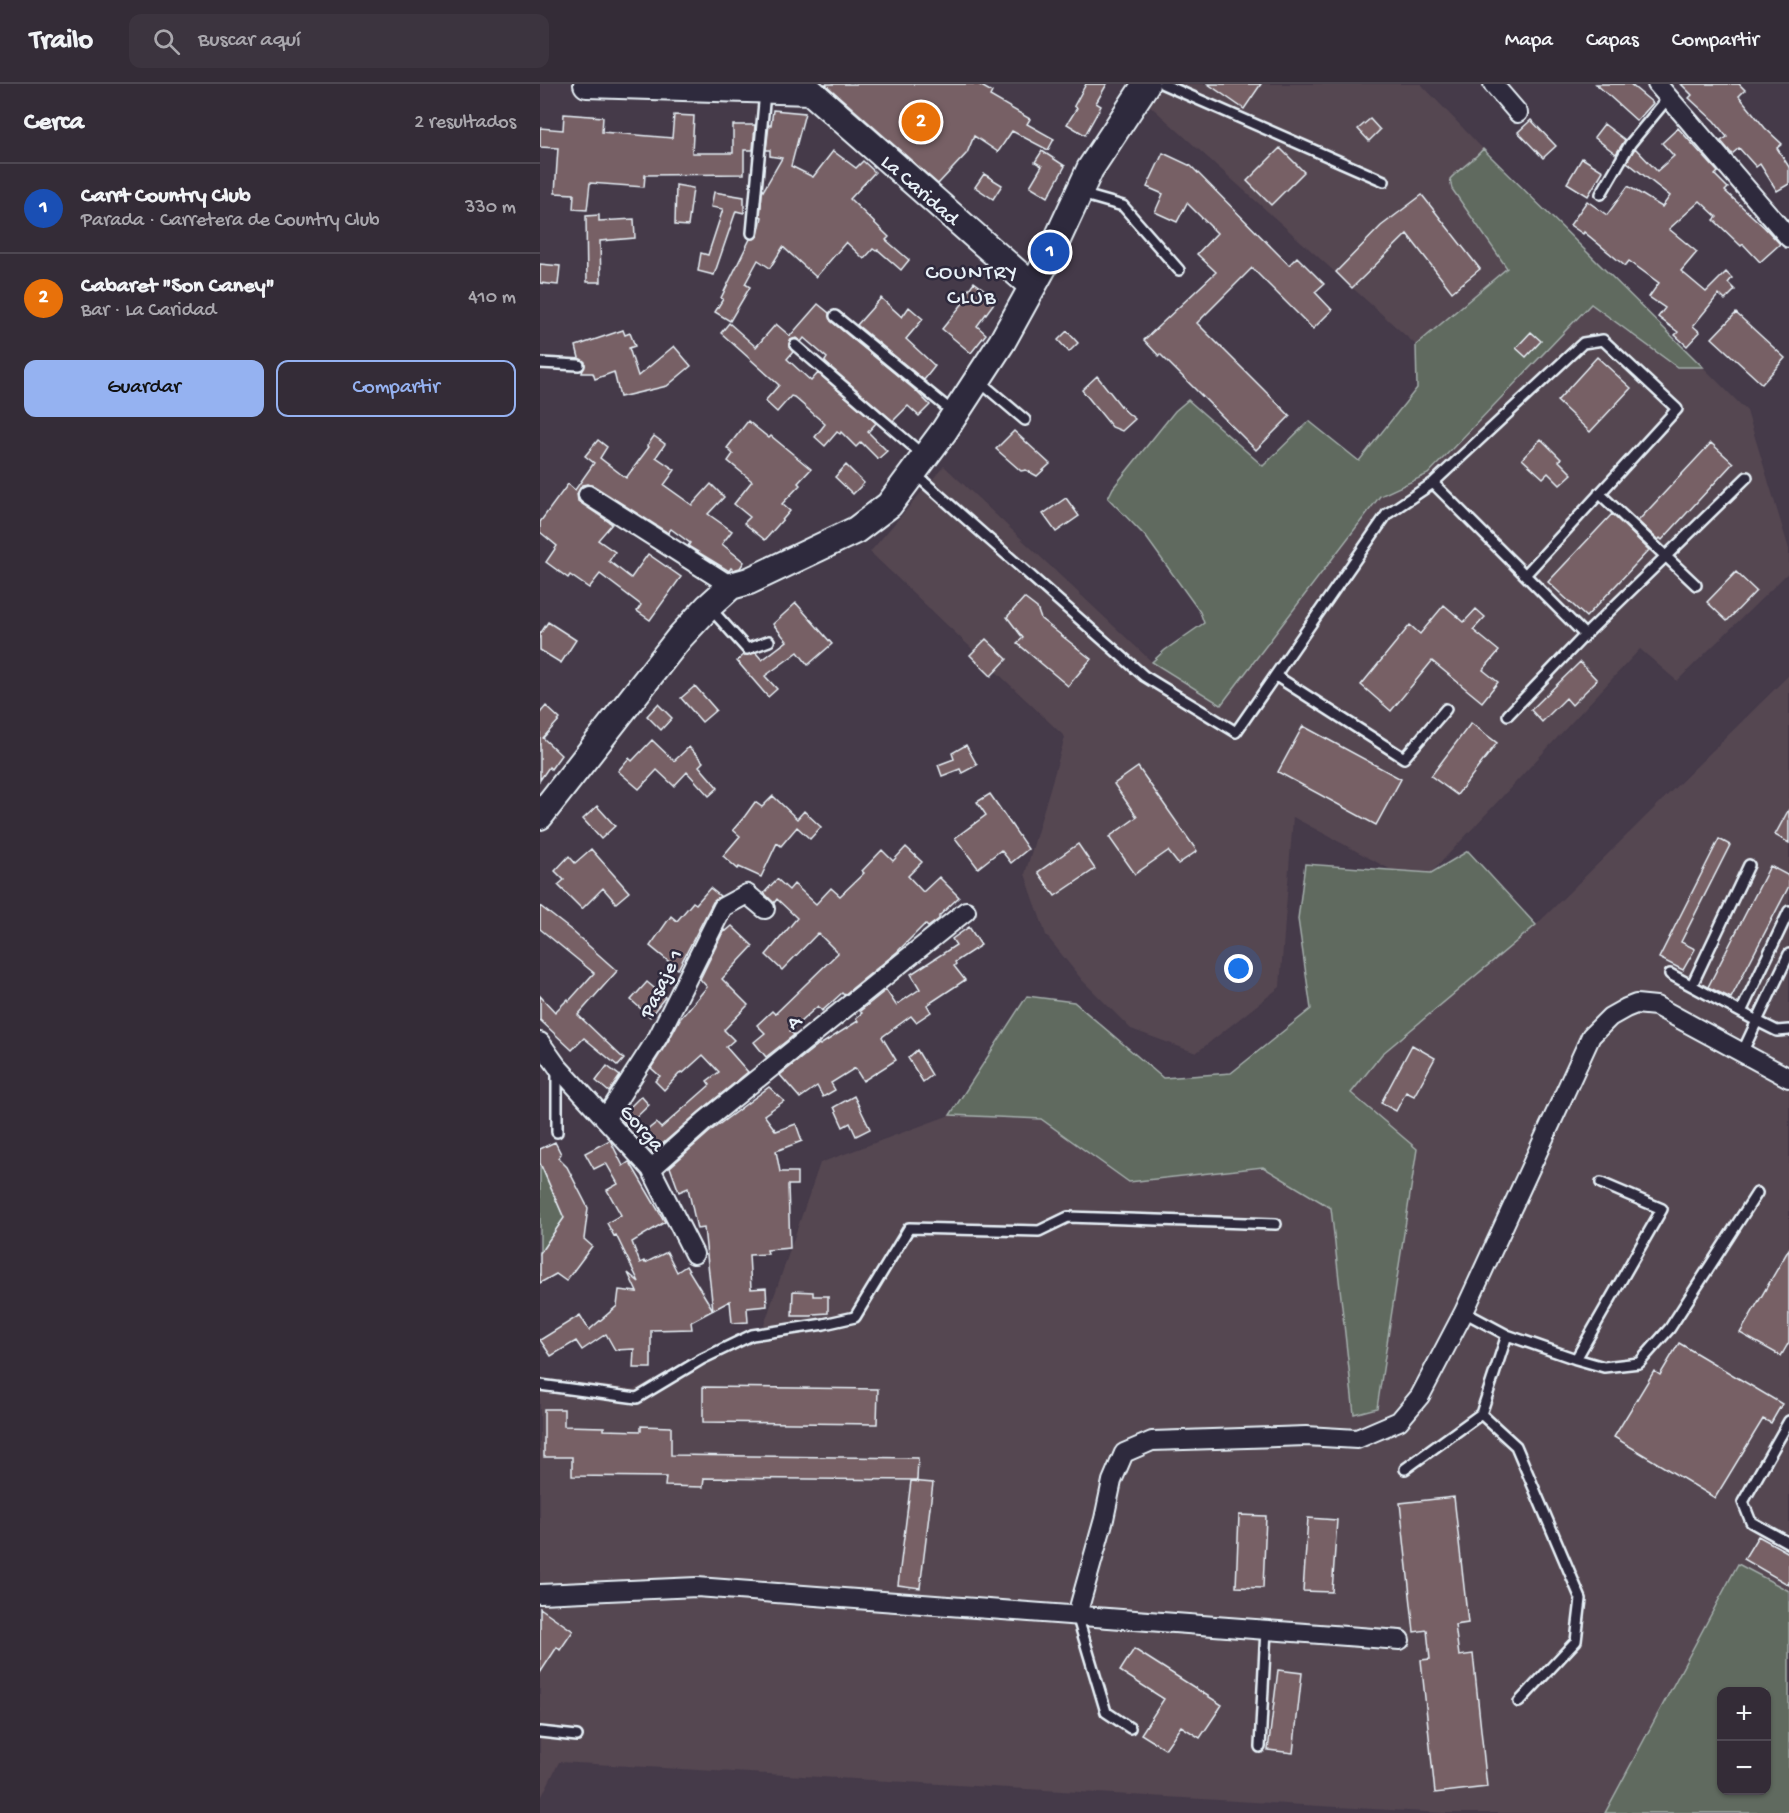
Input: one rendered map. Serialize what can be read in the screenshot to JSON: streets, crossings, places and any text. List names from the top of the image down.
{
  "streets": {
    "street": [
      "La Caridad",
      "Pasaje 1",
      "A",
      "Gorga"
    ]
  },
  "crossings": [
    ["Pasaje 1", "Gorga"],
    ["A", "Gorga"]
  ],
  "districts": ["COUNTRY CLUB"],
  "page": {
    "header": "Trailo",
    "search": "Buscar aquí",
    "nav": ["Mapa", "Capas", "Compartir"],
    "heading": ["Cerca", "2 resultados"],
    "pins": ["2", "1"],
    "list": [
      {
        "mark": "1",
        "name": "Carrt Country Club",
        "note": "Parada · Carretera de Country Club",
        "value": "330 m"
      },
      {
        "mark": "2",
        "name": "Cabaret \"Son Caney\"",
        "note": "Bar · La Caridad",
        "value": "410 m"
      }
    ],
    "buttons": ["Guardar", "Compartir"],
    "map_buttons": ["+", "−"]
  }
}
